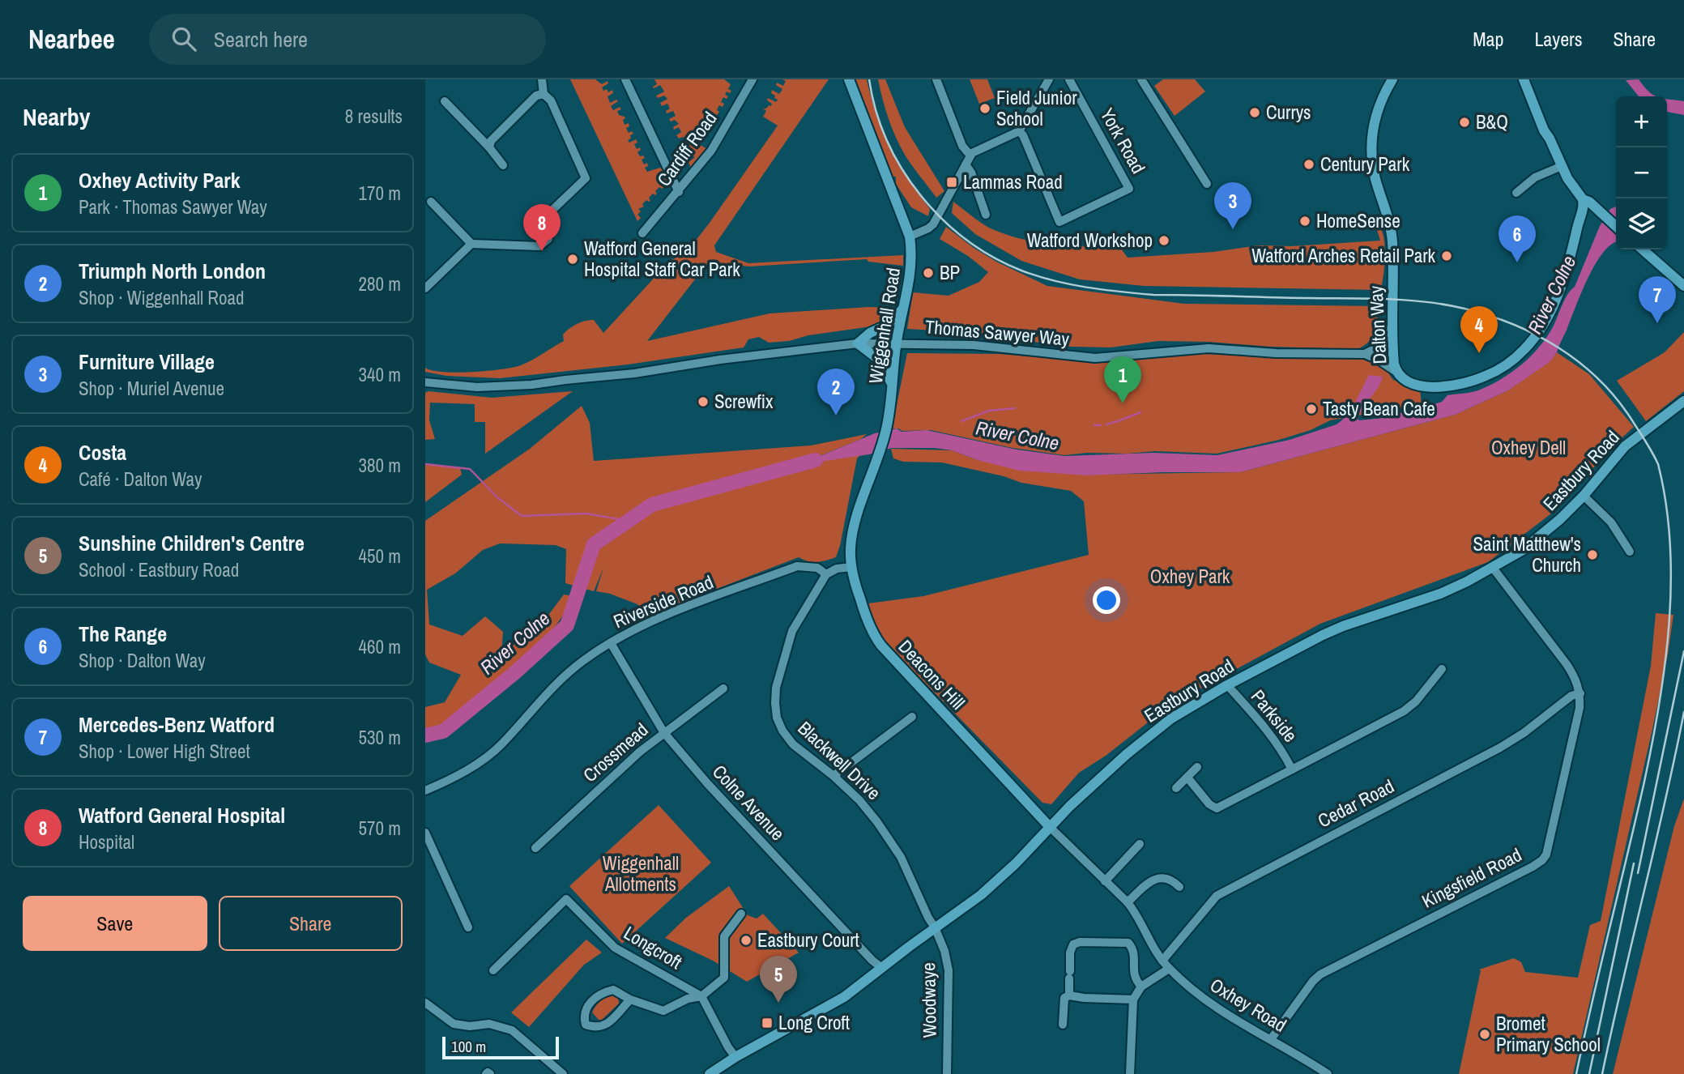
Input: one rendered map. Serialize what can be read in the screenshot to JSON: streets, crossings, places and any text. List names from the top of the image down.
{
  "streets": {
    "main road": [
      "Dalton Way",
      "Wiggenhall Road",
      "Eastbury Road",
      "Deacons Hill"
    ],
    "street": [
      "York Road",
      "Cardiff Road",
      "Thomas Sawyer Way",
      "Riverside Road",
      "Parkside",
      "Crossmead",
      "Blackwell Drive",
      "Colne Avenue",
      "Cedar Road",
      "Kingsfield Road",
      "Longcroft",
      "Woodwaye",
      "Oxhey Road"
    ]
  },
  "crossings": [
    ["Dalton Way", "Thomas Sawyer Way"],
    ["Wiggenhall Road", "Thomas Sawyer Way"],
    ["Wiggenhall Road", "Deacons Hill"],
    ["Eastbury Road", "Deacons Hill"],
    ["Eastbury Road", "Parkside"],
    ["Eastbury Road", "Blackwell Drive"],
    ["Eastbury Road", "Colne Avenue"],
    ["Eastbury Road", "Woodwaye"],
    ["Eastbury Road", "Oxhey Road"],
    ["Riverside Road", "Blackwell Drive"],
    ["Riverside Road", "Colne Avenue"],
    ["Deacons Hill", "Oxhey Road"],
    ["Crossmead", "Colne Avenue"],
    ["Blackwell Drive", "Woodwaye"],
    ["Cedar Road", "Kingsfield Road"],
    ["Cedar Road", "Oxhey Road"],
    ["Kingsfield Road", "Oxhey Road"]
  ],
  "water": ["River Colne"],
  "parks": ["Oxhey Dell", "Oxhey Park", "Wiggenhall Allotments"],
  "places": {
    "other": [
      "Field Junior School",
      "Currys",
      "B&Q",
      "Century Park",
      "HomeSense",
      "Watford Workshop",
      "Watford Arches Retail Park",
      "Watford General Hospital Staff Car Park",
      "BP",
      "Screwfix",
      "Tasty Bean Cafe",
      "Saint Matthew's Church",
      "Eastbury Court",
      "Bromet Primary School"
    ],
    "transit": ["Lammas Road", "Long Croft"]
  },
  "scale_bar": "100 m",
  "page": {
    "header": "Nearbee",
    "search": "Search here",
    "nav": ["Map", "Layers", "Share"],
    "heading": ["Nearby", "8 results"],
    "map_buttons": ["+", "−"],
    "list": [
      {
        "mark": "1",
        "name": "Oxhey Activity Park",
        "note": "Park · Thomas Sawyer Way",
        "value": "170 m"
      },
      {
        "mark": "2",
        "name": "Triumph North London",
        "note": "Shop · Wiggenhall Road",
        "value": "280 m"
      },
      {
        "mark": "3",
        "name": "Furniture Village",
        "note": "Shop · Muriel Avenue",
        "value": "340 m"
      },
      {
        "mark": "4",
        "name": "Costa",
        "note": "Café · Dalton Way",
        "value": "380 m"
      },
      {
        "mark": "5",
        "name": "Sunshine Children's Centre",
        "note": "School · Eastbury Road",
        "value": "450 m"
      },
      {
        "mark": "6",
        "name": "The Range",
        "note": "Shop · Dalton Way",
        "value": "460 m"
      },
      {
        "mark": "7",
        "name": "Mercedes-Benz Watford",
        "note": "Shop · Lower High Street",
        "value": "530 m"
      },
      {
        "mark": "8",
        "name": "Watford General Hospital",
        "note": "Hospital",
        "value": "570 m"
      }
    ],
    "pins": [
      "3",
      "8",
      "6",
      "7",
      "4",
      "1",
      "2",
      "5"
    ],
    "buttons": ["Save", "Share"],
    "scale": "100 m"
  }
}
